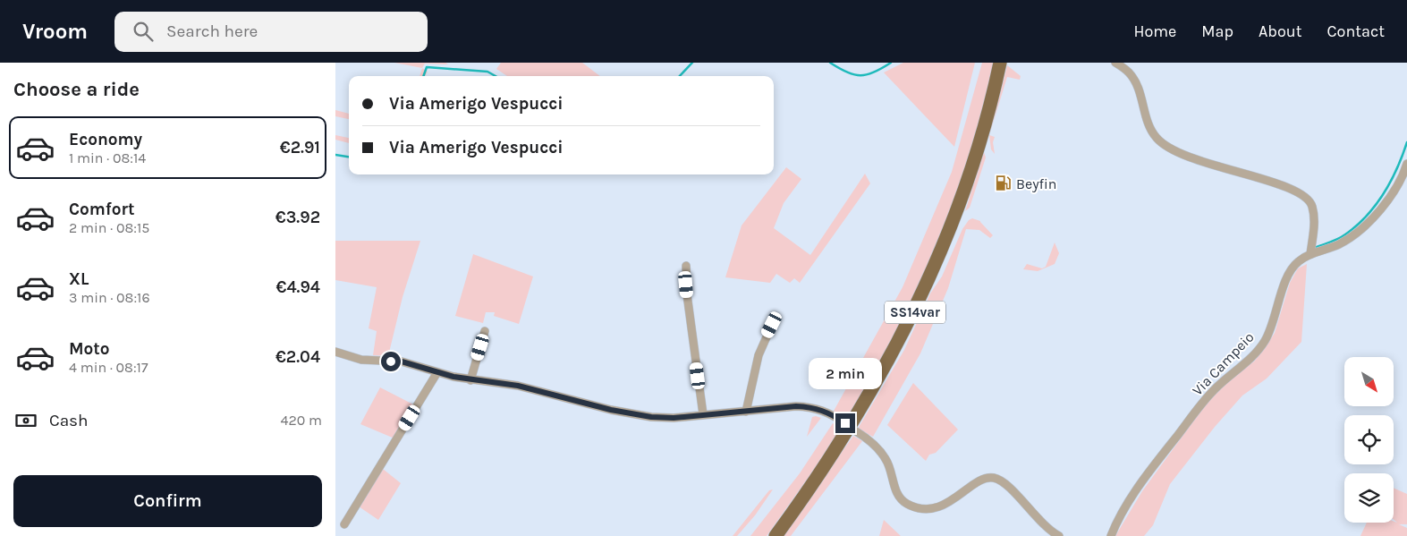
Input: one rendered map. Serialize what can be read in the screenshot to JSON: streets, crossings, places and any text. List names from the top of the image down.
{
  "streets": {
    "highway": ["SS14var"],
    "street": ["Via Campeio"]
  },
  "places": {
    "fuel station": ["Beyfin"]
  },
  "north": "bottom right",
  "page": {
    "header": "Vroom",
    "search": "Search here",
    "nav": [
      "Home",
      "Map",
      "About",
      "Contact"
    ],
    "heading": "Choose a ride",
    "banner": ["Via Amerigo Vespucci", "Via Amerigo Vespucci"],
    "list": [
      {
        "name": "Economy",
        "note": "1 min · 08:14",
        "value": "€2.91"
      },
      {
        "name": "Comfort",
        "note": "2 min · 08:15",
        "value": "€3.92"
      },
      {
        "name": "XL",
        "note": "3 min · 08:16",
        "value": "€4.94"
      },
      {
        "name": "Moto",
        "note": "4 min · 08:17",
        "value": "€2.04"
      }
    ],
    "bubble": "2 min",
    "pay": ["Cash", "420 m"],
    "buttons": "Confirm"
  }
}
